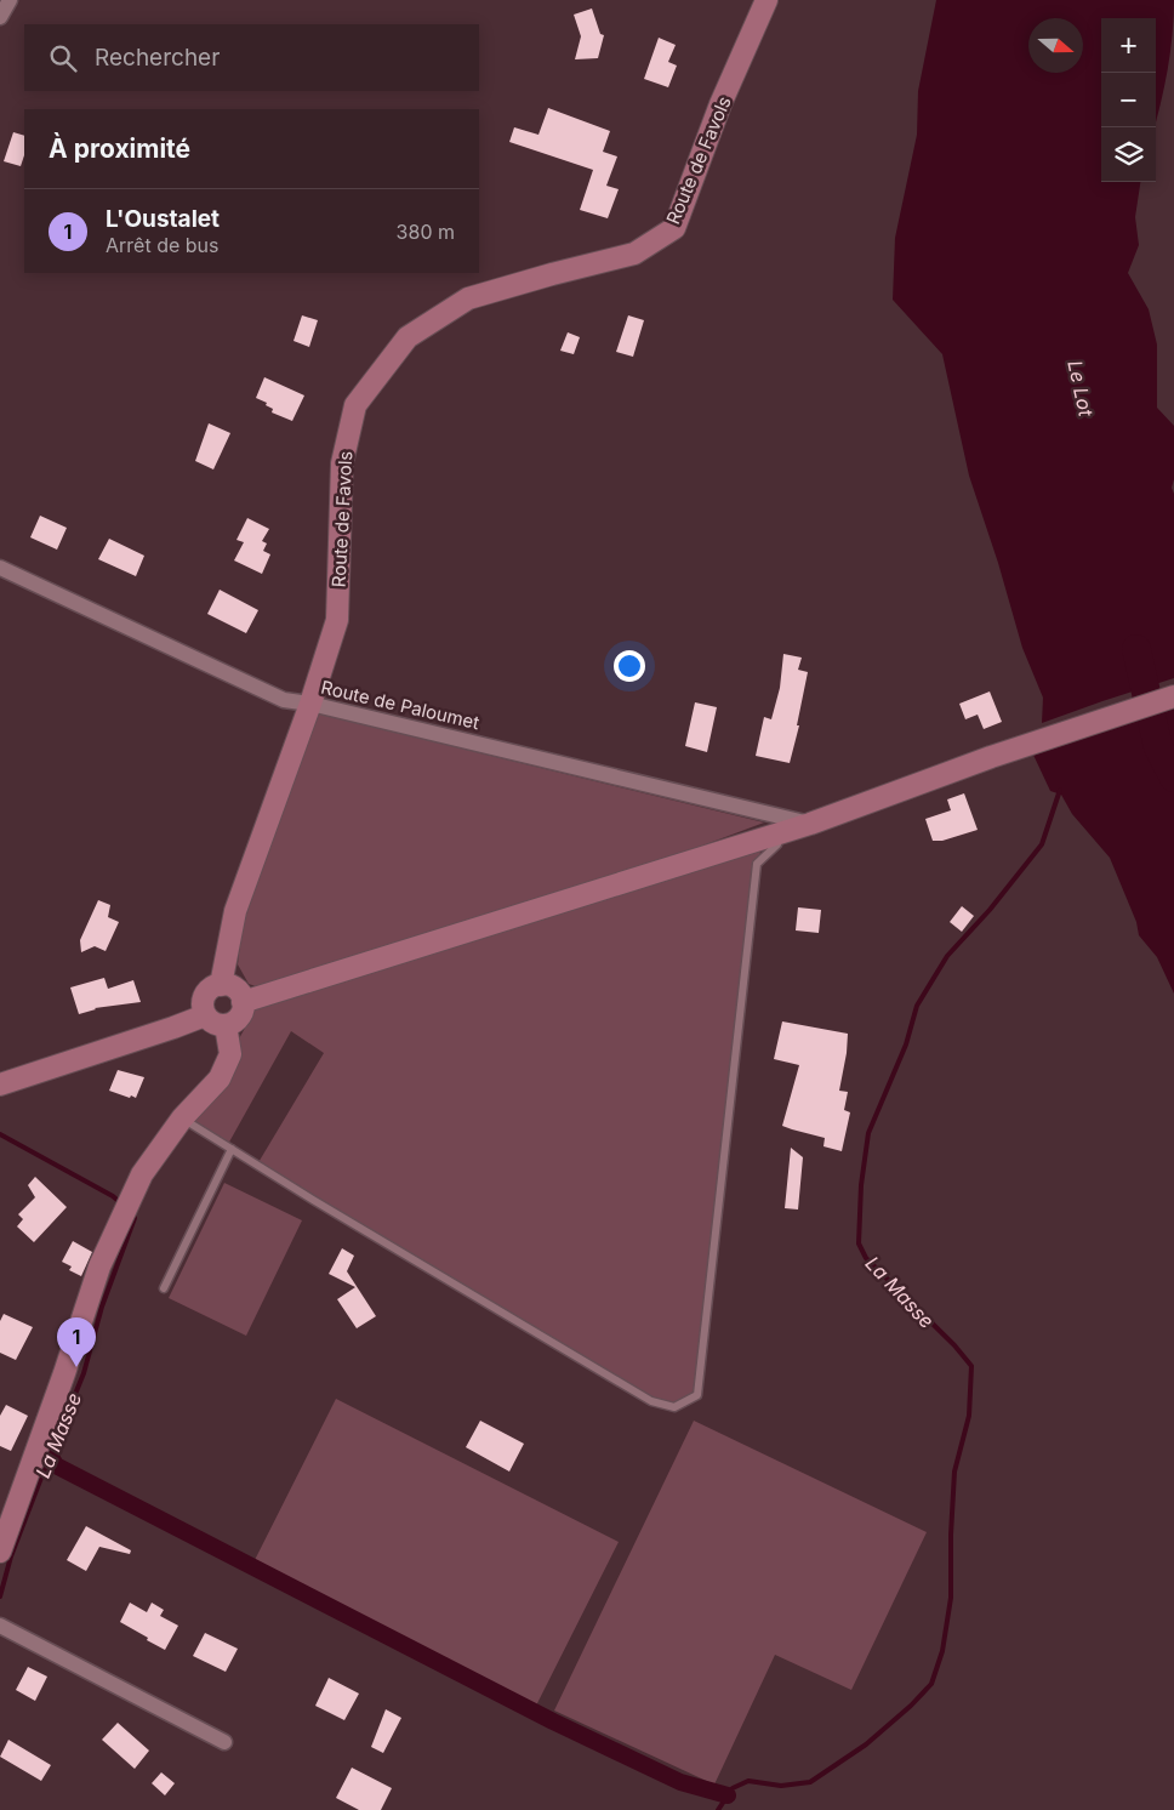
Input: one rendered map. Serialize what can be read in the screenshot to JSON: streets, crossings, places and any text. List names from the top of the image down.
{
  "streets": {
    "street": ["Route de Favols", "Route de Paloumet"]
  },
  "crossings": [
    ["Route de Favols", "Route de Paloumet"]
  ],
  "water": ["Le Lot", "La Masse"],
  "north": "right",
  "page": {
    "map_buttons": ["+", "−"],
    "search": "Rechercher",
    "heading": "À proximité",
    "list": [
      {
        "mark": "1",
        "name": "L'Oustalet",
        "note": "Arrêt de bus",
        "value": "380 m"
      }
    ],
    "pins": "1"
  }
}
